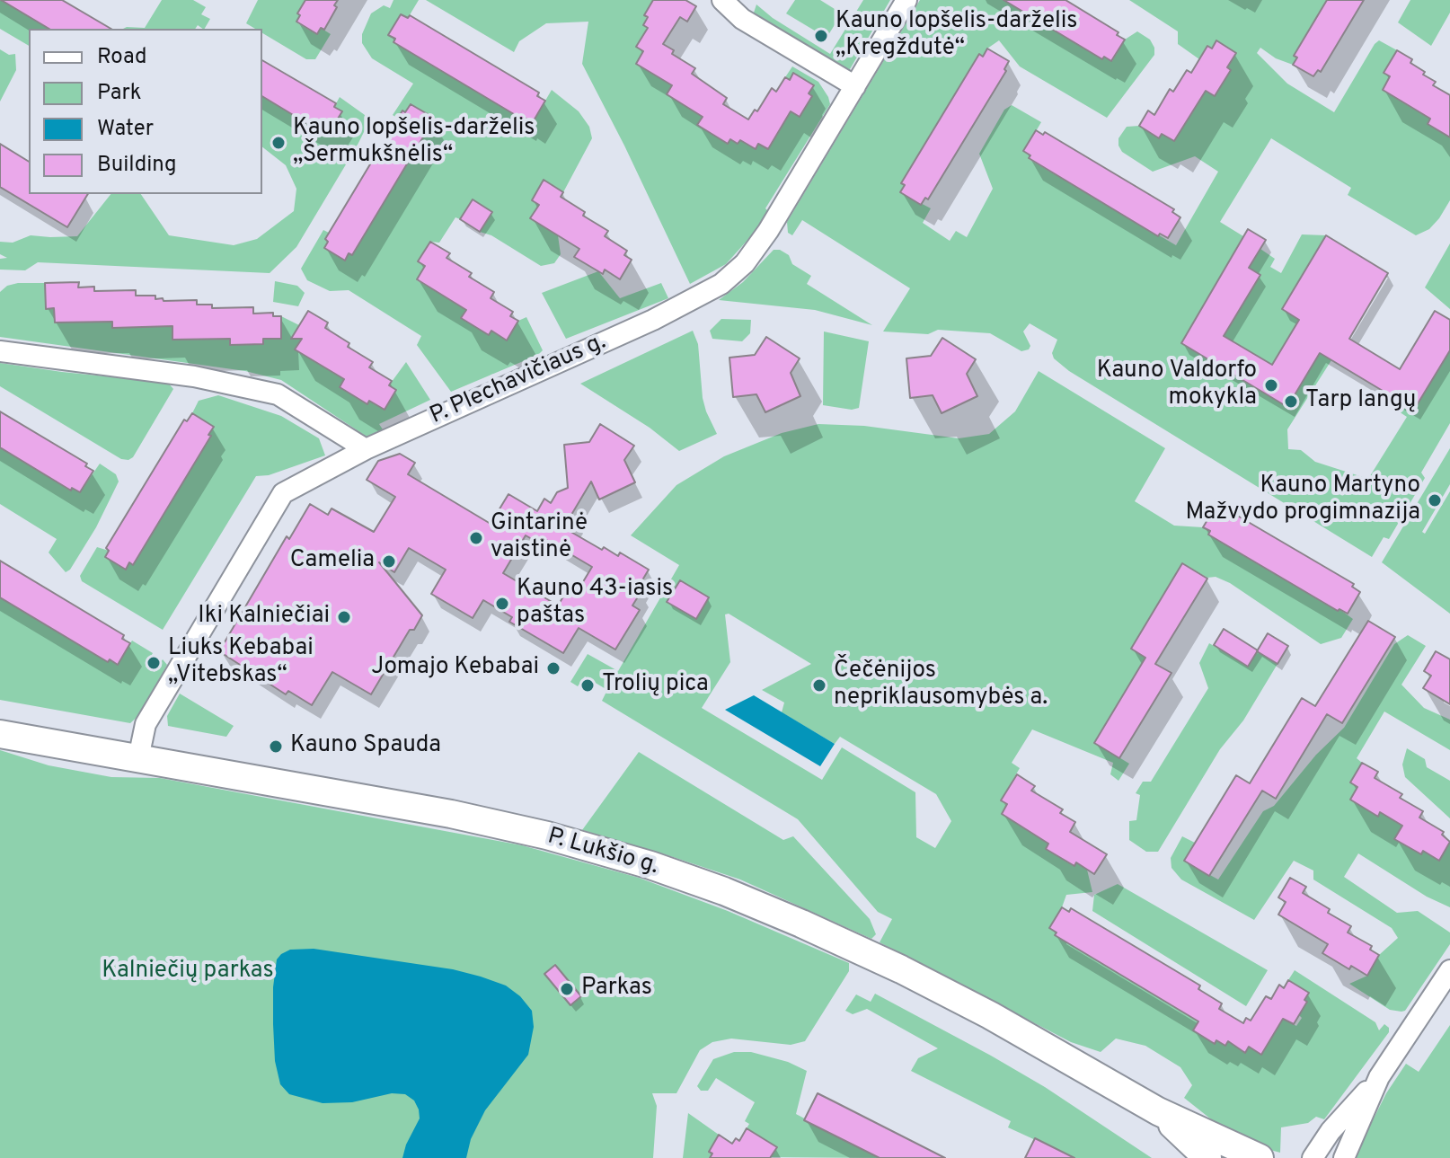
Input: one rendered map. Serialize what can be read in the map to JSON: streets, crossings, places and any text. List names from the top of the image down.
{
  "streets": {
    "main road": ["P. Lukšio g."],
    "street": ["P. Plechavičiaus g."]
  },
  "crossings": [
    ["P. Plechavičiaus g.", "P. Lukšio g."]
  ],
  "parks": ["Kalniečių parkas"],
  "places": [
    "Kauno lopšelis-darželis „Kregždutė“",
    "Kauno lopšelis-darželis „Šermukšnėlis“",
    "Kauno Valdorfo mokykla",
    "Tarp langų",
    "Kauno Martyno Mažvydo progimnazija",
    "Gintarinė vaistinė",
    "Camelia",
    "Kauno 43-iasis paštas",
    "Iki Kalniečiai",
    "Liuks Kebabai „Vitebskas“",
    "Jomajo Kebabai",
    "Trolių pica",
    "Čečėnijos nepriklausomybės a.",
    "Kauno Spauda",
    "Parkas"
  ],
  "legend": [
    "Road",
    "Park",
    "Water",
    "Building"
  ]
}
